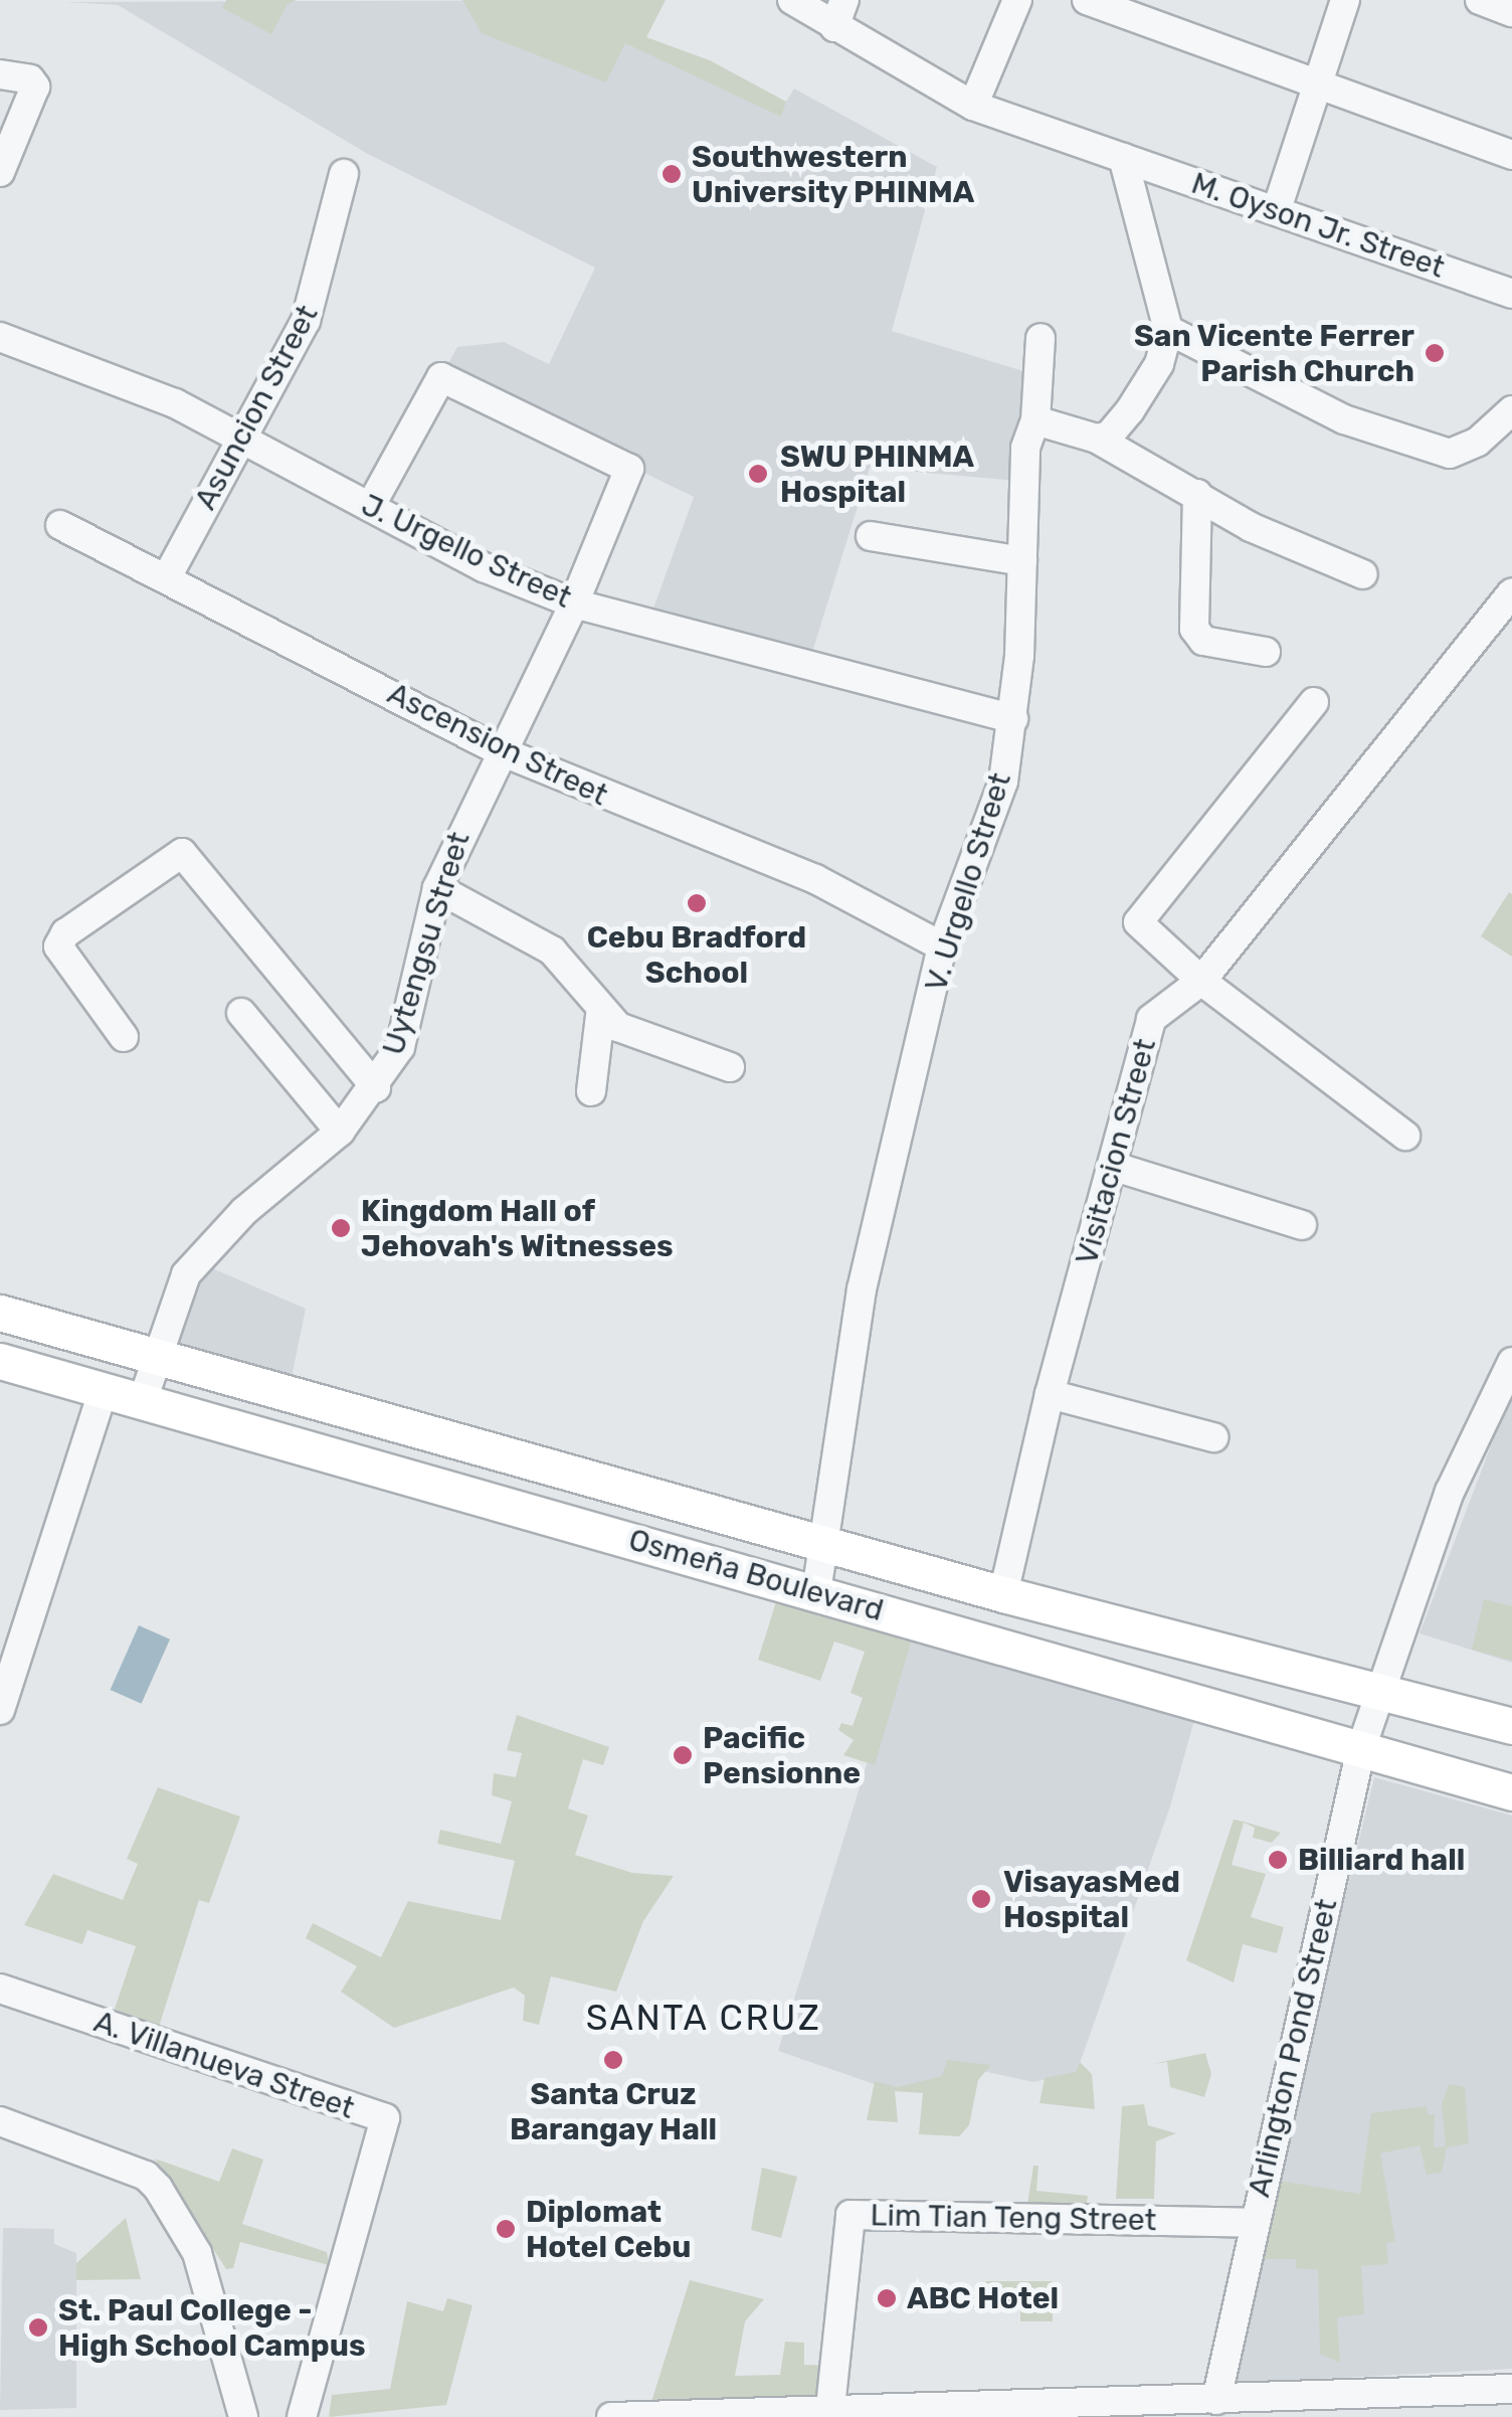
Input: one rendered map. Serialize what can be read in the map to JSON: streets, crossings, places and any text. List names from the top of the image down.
{
  "streets": {
    "main road": ["Osmeña Boulevard"],
    "street": [
      "M. Oyson Jr. Street",
      "Asuncion Street",
      "J. Urgello Street",
      "Ascension Street",
      "V. Urgello Street",
      "Uytengsu Street",
      "Visitacion Street",
      "Arlington Pond Street",
      "A. Villanueva Street",
      "Lim Tian Teng Street"
    ]
  },
  "crossings": [
    ["Asuncion Street", "J. Urgello Street"],
    ["Asuncion Street", "Ascension Street"],
    ["J. Urgello Street", "V. Urgello Street"],
    ["J. Urgello Street", "Uytengsu Street"],
    ["Ascension Street", "V. Urgello Street"],
    ["Ascension Street", "Uytengsu Street"],
    ["V. Urgello Street", "Osmeña Boulevard"],
    ["Uytengsu Street", "Osmeña Boulevard"],
    ["Visitacion Street", "Osmeña Boulevard"],
    ["Osmeña Boulevard", "Arlington Pond Street"],
    ["Arlington Pond Street", "Lim Tian Teng Street"]
  ],
  "districts": ["SANTA CRUZ"],
  "places": [
    "Southwestern University PHINMA",
    "San Vicente Ferrer Parish Church",
    "SWU PHINMA Hospital",
    "Cebu Bradford School",
    "Kingdom Hall of Jehovah's Witnesses",
    "Pacific Pensionne",
    "Billiard hall",
    "VisayasMed Hospital",
    "Santa Cruz Barangay Hall",
    "Diplomat Hotel Cebu",
    "ABC Hotel",
    "St. Paul College - High School Campus"
  ]
}
